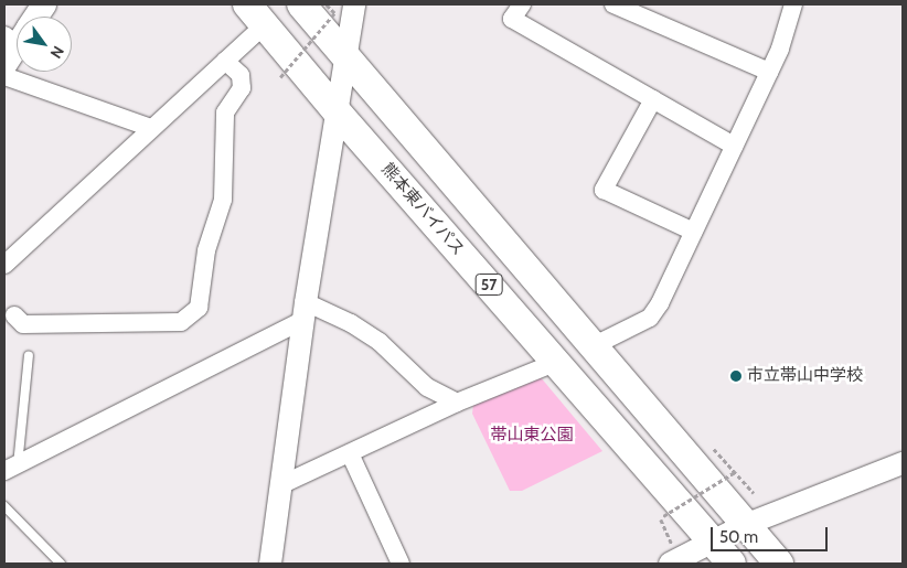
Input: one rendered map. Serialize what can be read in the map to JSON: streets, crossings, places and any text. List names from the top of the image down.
{
  "streets": {
    "highway": ["熊本東バイパス", "57"]
  },
  "parks": ["帯山東公園"],
  "places": ["市立帯山中学校"],
  "scale_bar": "50 m",
  "north": "bottom right"
}
